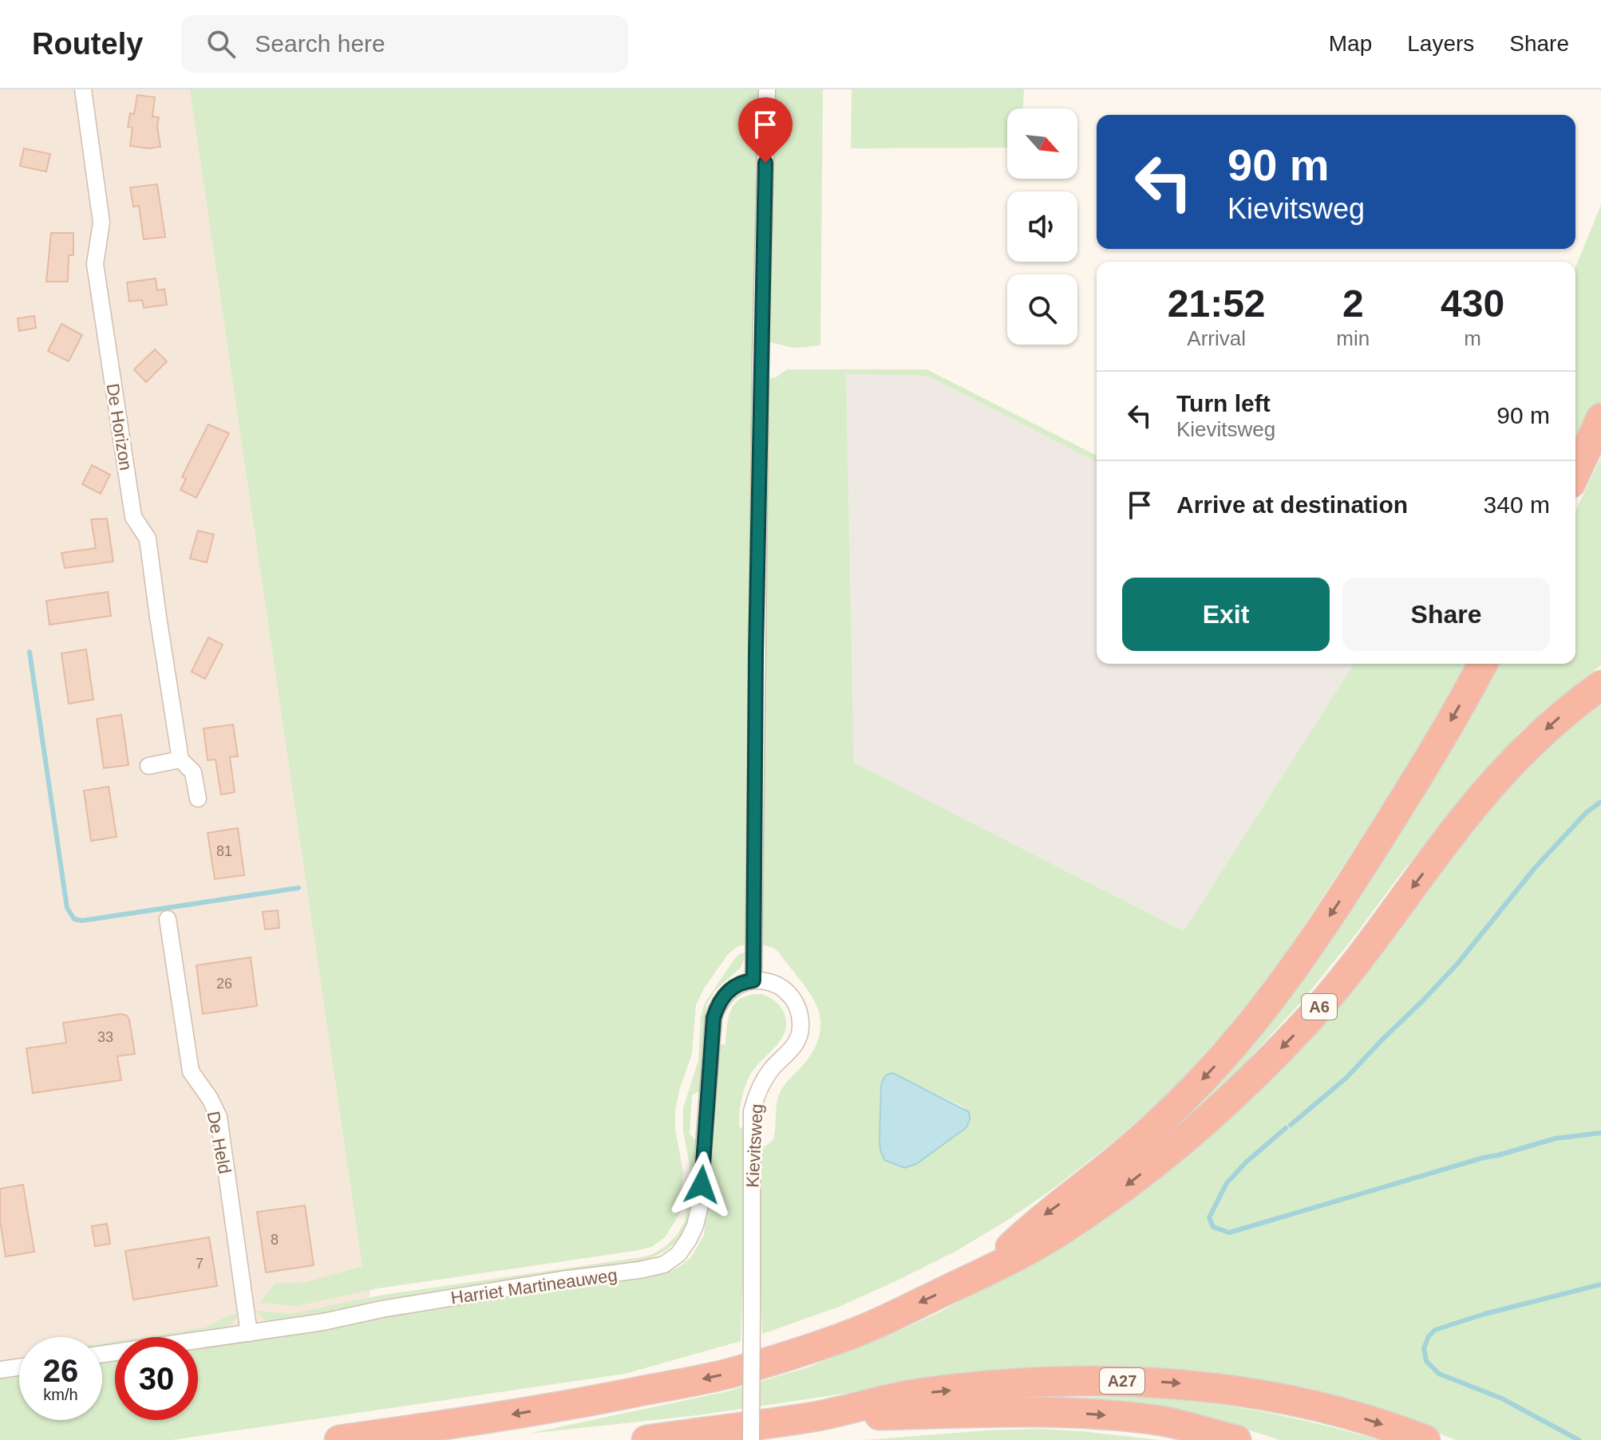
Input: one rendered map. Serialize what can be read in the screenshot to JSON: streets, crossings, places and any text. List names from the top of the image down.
{
  "streets": {
    "highway": ["A6", "A27"],
    "street": [
      "De Horizon",
      "De Held",
      "Kievitsweg",
      "Harriet Martineauweg"
    ]
  },
  "crossings": [
    ["De Held", "Harriet Martineauweg"],
    ["Kievitsweg", "Harriet Martineauweg"]
  ],
  "house_numbers": [
    "81",
    "26",
    "33",
    "8",
    "7"
  ],
  "north": "bottom right",
  "page": {
    "header": "Routely",
    "search": "Search here",
    "nav": ["Map", "Layers", "Share"],
    "turn": ["90 m", "Kievitsweg"],
    "eta": [
      "21:52",
      "Arrival",
      "2",
      "min",
      "430",
      "m"
    ],
    "list": [
      {
        "name": "Turn left",
        "note": "Kievitsweg",
        "value": "90 m"
      },
      {
        "name": "Arrive at destination",
        "value": "340 m"
      }
    ],
    "buttons": ["Exit", "Share"],
    "speed": "26 km/h",
    "limit": "30"
  }
}
